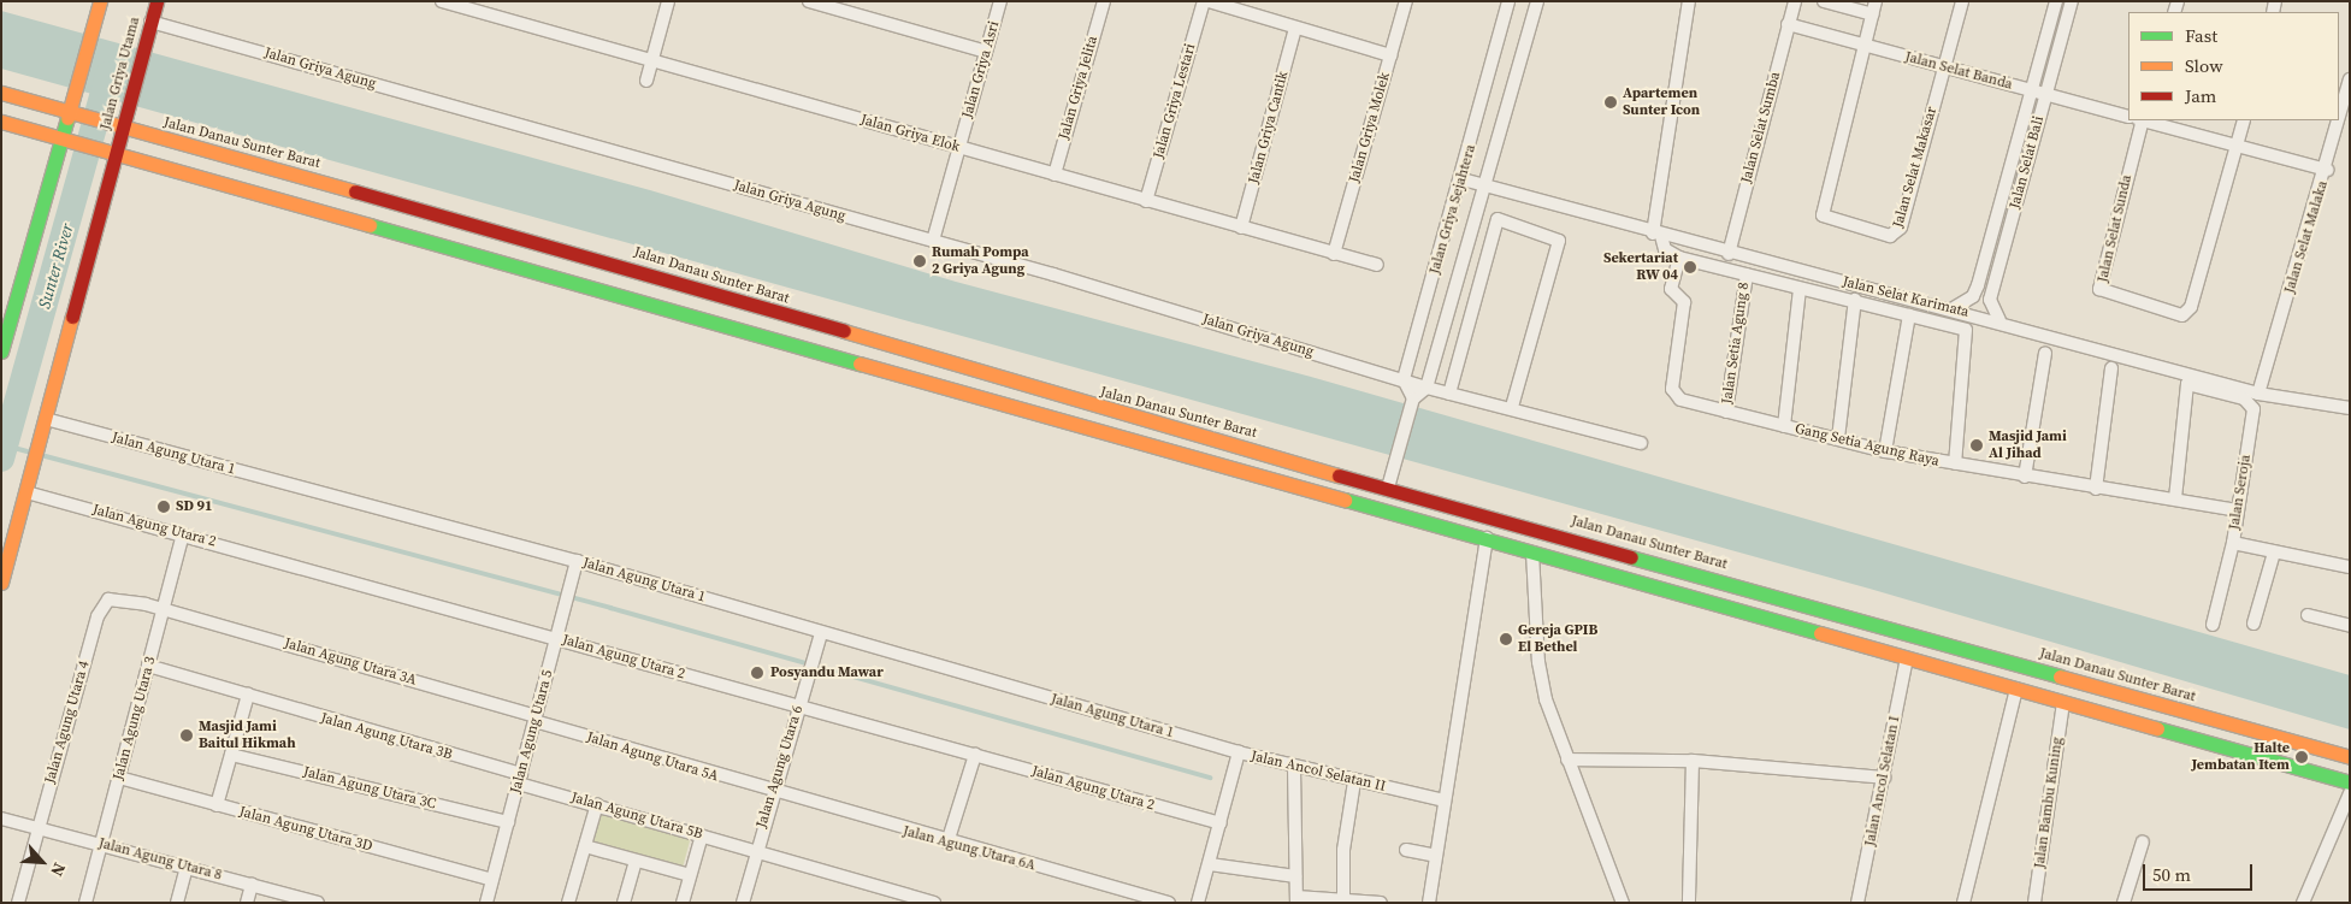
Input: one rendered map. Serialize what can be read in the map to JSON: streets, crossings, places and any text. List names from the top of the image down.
{
  "streets": {
    "main road": ["Jalan Griya Utama", "Jalan Danau Sunter Barat"],
    "street": [
      "Jalan Griya Agung",
      "Jalan Griya Asri",
      "Jalan Selat Banda",
      "Jalan Griya Jelita",
      "Jalan Griya Lestari",
      "Jalan Griya Cantik",
      "Jalan Griya Molek",
      "Jalan Selat Sumba",
      "Jalan Griya Elok",
      "Jalan Selat Bali",
      "Jalan Selat Makasar",
      "Jalan Griya Sejahtera",
      "Jalan Selat Sunda",
      "Jalan Selat Malaka",
      "Jalan Selat Karimata",
      "Jalan Setia Agung 8",
      "Gang Setia Agung Raya",
      "Jalan Agung Utara 1",
      "Jalan Seroja",
      "Jalan Agung Utara 2",
      "Jalan Agung Utara 3A",
      "Jalan Agung Utara 3",
      "Jalan Agung Utara 4",
      "Jalan Agung Utara 5",
      "Jalan Agung Utara 3B",
      "Jalan Agung Utara 5A",
      "Jalan Agung Utara 6",
      "Jalan Ancol Selatan II",
      "Jalan Ancol Selatan I",
      "Jalan Agung Utara 3C",
      "Jalan Bambu Kuning",
      "Jalan Agung Utara 5B",
      "Jalan Agung Utara 3D",
      "Jalan Agung Utara 6A",
      "Jalan Agung Utara 8"
    ]
  },
  "crossings": [
    ["Jalan Griya Agung", "Jalan Griya Asri"],
    ["Jalan Griya Agung", "Jalan Griya Utama"],
    ["Jalan Griya Agung", "Jalan Griya Sejahtera"],
    ["Jalan Griya Asri", "Jalan Griya Elok"],
    ["Jalan Selat Banda", "Jalan Selat Sumba"],
    ["Jalan Selat Banda", "Jalan Selat Bali"],
    ["Jalan Selat Banda", "Jalan Selat Makasar"],
    ["Jalan Selat Banda", "Jalan Selat Sunda"],
    ["Jalan Selat Banda", "Jalan Selat Malaka"],
    ["Jalan Griya Utama", "Jalan Danau Sunter Barat"],
    ["Jalan Griya Utama", "Jalan Agung Utara 1"],
    ["Jalan Griya Utama", "Jalan Agung Utara 2"],
    ["Jalan Griya Jelita", "Jalan Griya Elok"],
    ["Jalan Griya Lestari", "Jalan Griya Elok"],
    ["Jalan Griya Cantik", "Jalan Griya Elok"],
    ["Jalan Griya Molek", "Jalan Griya Elok"],
    ["Jalan Selat Sumba", "Jalan Selat Karimata"],
    ["Jalan Selat Bali", "Jalan Selat Karimata"],
    ["Jalan Griya Sejahtera", "Jalan Selat Karimata"],
    ["Jalan Selat Malaka", "Jalan Selat Karimata"],
    ["Jalan Setia Agung 8", "Gang Setia Agung Raya"],
    ["Gang Setia Agung Raya", "Jalan Seroja"],
    ["Jalan Agung Utara 1", "Jalan Agung Utara 5"],
    ["Jalan Agung Utara 1", "Jalan Agung Utara 6"],
    ["Jalan Agung Utara 1", "Jalan Ancol Selatan II"],
    ["Jalan Agung Utara 2", "Jalan Agung Utara 3"],
    ["Jalan Agung Utara 2", "Jalan Agung Utara 5"],
    ["Jalan Agung Utara 2", "Jalan Agung Utara 6"],
    ["Jalan Agung Utara 2", "Jalan Ancol Selatan II"],
    ["Jalan Agung Utara 3A", "Jalan Agung Utara 3"],
    ["Jalan Agung Utara 3A", "Jalan Agung Utara 4"],
    ["Jalan Agung Utara 3A", "Jalan Agung Utara 5"],
    ["Jalan Agung Utara 3A", "Jalan Agung Utara 5A"],
    ["Jalan Agung Utara 3", "Jalan Agung Utara 4"],
    ["Jalan Agung Utara 3", "Jalan Agung Utara 3B"],
    ["Jalan Agung Utara 3", "Jalan Agung Utara 3D"],
    ["Jalan Agung Utara 3", "Jalan Agung Utara 8"],
    ["Jalan Agung Utara 4", "Jalan Agung Utara 8"],
    ["Jalan Agung Utara 5", "Jalan Agung Utara 3B"],
    ["Jalan Agung Utara 5", "Jalan Agung Utara 5A"],
    ["Jalan Agung Utara 5", "Jalan Agung Utara 3C"],
    ["Jalan Agung Utara 5", "Jalan Agung Utara 5B"],
    ["Jalan Agung Utara 5", "Jalan Agung Utara 3D"],
    ["Jalan Agung Utara 3B", "Jalan Agung Utara 5B"],
    ["Jalan Agung Utara 5A", "Jalan Agung Utara 6"],
    ["Jalan Agung Utara 5A", "Jalan Agung Utara 6A"],
    ["Jalan Agung Utara 6", "Jalan Agung Utara 5B"],
    ["Jalan Agung Utara 6", "Jalan Agung Utara 6A"]
  ],
  "water": ["Sunter River"],
  "places": [
    "Apartemen Sunter Icon",
    "Rumah Pompa 2 Griya Agung",
    "Sekertariat RW 04",
    "Masjid Jami Al Jihad",
    "SD 91",
    "Gereja GPIB El Bethel",
    "Posyandu Mawar",
    "Masjid Jami Baitul Hikmah",
    "Halte Jembatan Item"
  ],
  "legend": ["Fast", "Slow", "Jam"],
  "scale_bar": "50 m",
  "north": "bottom right"
}
